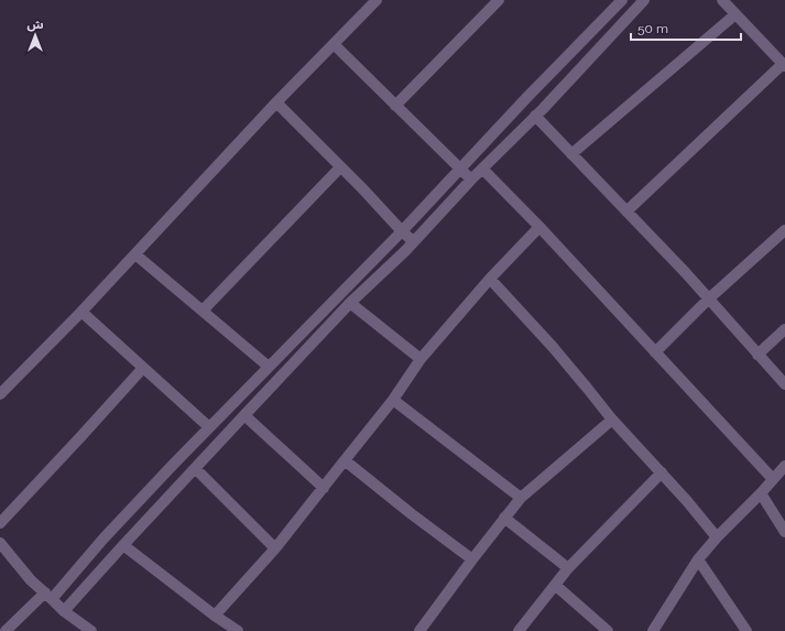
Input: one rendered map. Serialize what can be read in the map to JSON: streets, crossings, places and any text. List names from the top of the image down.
{
  "scale_bar": "50 m",
  "north": "top"
}
